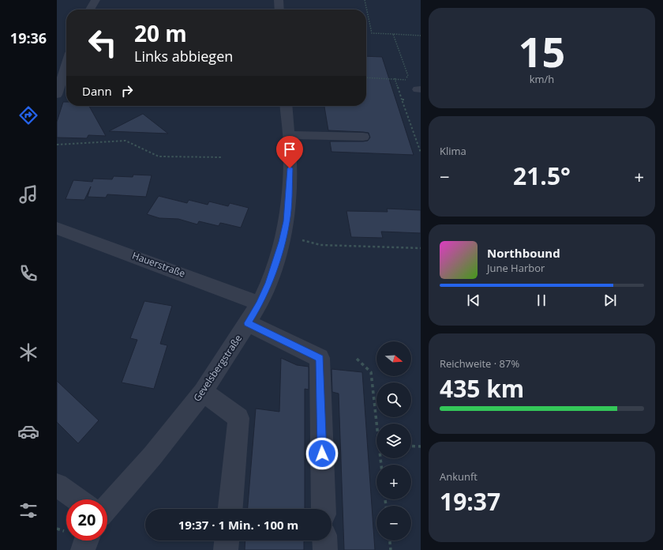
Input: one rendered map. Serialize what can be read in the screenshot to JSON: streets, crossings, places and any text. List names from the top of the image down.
{
  "streets": {
    "street": ["Hauerstraße", "Gevelsbergstraße"]
  },
  "crossings": [
    ["Hauerstraße", "Gevelsbergstraße"]
  ],
  "north": "right",
  "page": {
    "tabs": "19:36",
    "tile": [
      ["15", "km/h"],
      "Klima",
      ["Reichweite · 87%", "435 km"],
      ["Ankunft", "19:37"]
    ],
    "turn": ["20 m", "Links abbiegen"],
    "then": "Dann",
    "heat": ["−", "21.5°", "+"],
    "song": ["Northbound", "June Harbor"],
    "map_buttons": ["+", "−"],
    "limit": "20",
    "trip": "19:37 · 1 Min. · 100 m"
  }
}
